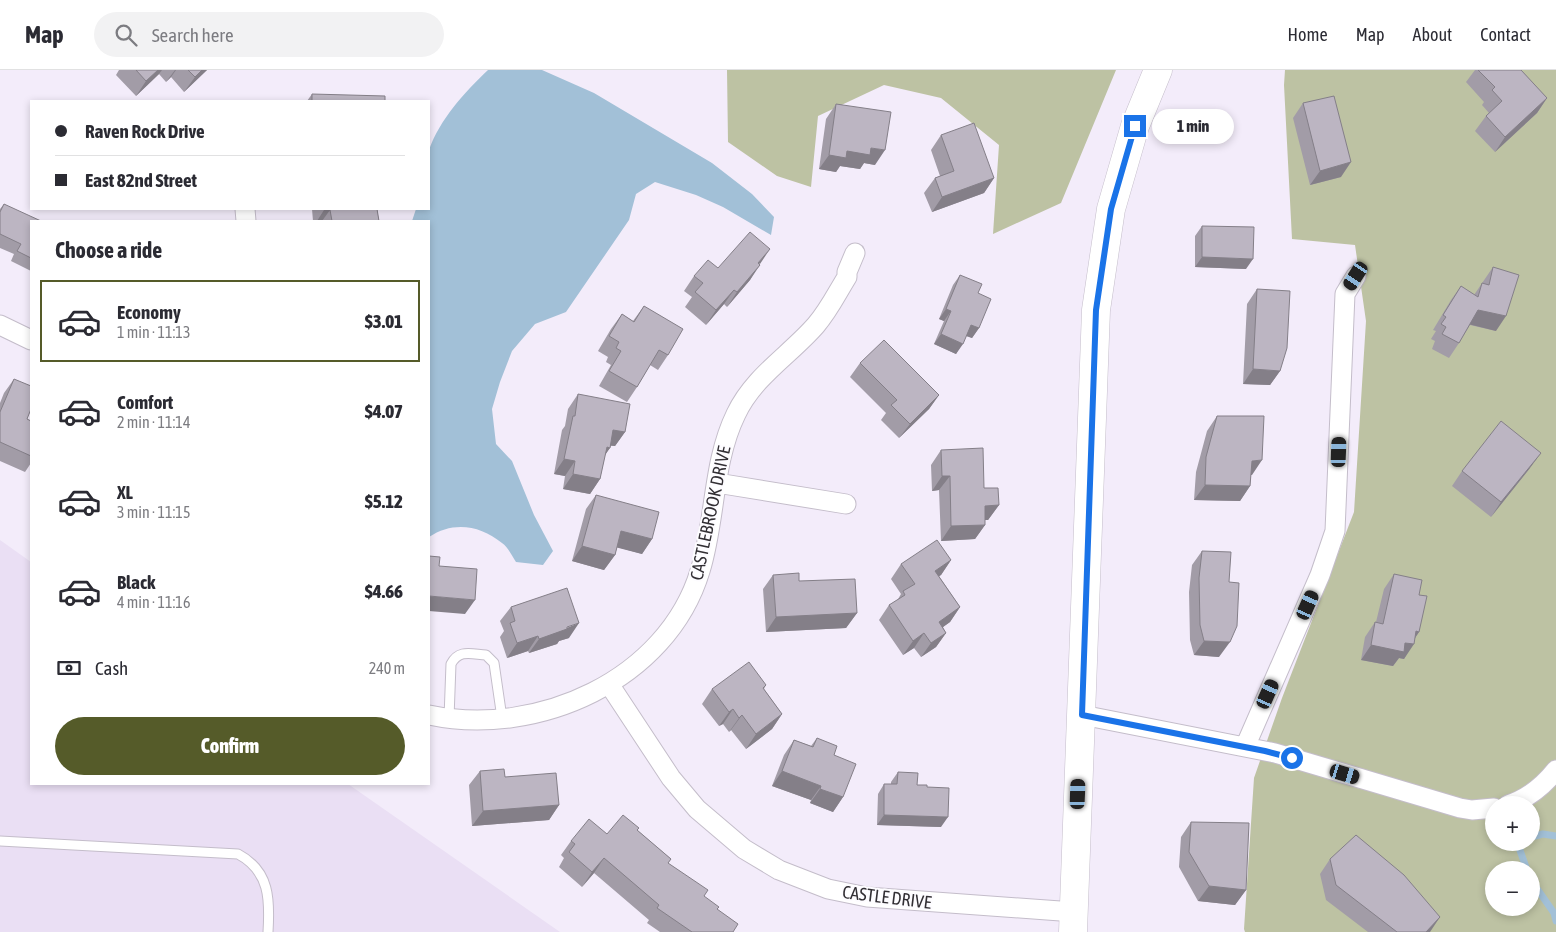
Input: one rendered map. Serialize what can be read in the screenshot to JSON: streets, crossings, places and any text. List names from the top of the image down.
{
  "streets": {
    "street": ["CASTLEBROOK DRIVE", "CASTLE DRIVE"]
  },
  "crossings": [
    ["CASTLEBROOK DRIVE", "CASTLE DRIVE"]
  ],
  "page": {
    "header": "Map",
    "search": "Search here",
    "nav": [
      "Home",
      "Map",
      "About",
      "Contact"
    ],
    "banner": ["Raven Rock Drive", "East 82nd Street"],
    "bubble": "1 min",
    "heading": "Choose a ride",
    "list": [
      {
        "name": "Economy",
        "note": "1 min · 11:13",
        "value": "$3.01"
      },
      {
        "name": "Comfort",
        "note": "2 min · 11:14",
        "value": "$4.07"
      },
      {
        "name": "XL",
        "note": "3 min · 11:15",
        "value": "$5.12"
      },
      {
        "name": "Black",
        "note": "4 min · 11:16",
        "value": "$4.66"
      }
    ],
    "pay": ["Cash", "240 m"],
    "buttons": "Confirm",
    "map_buttons": ["+", "−"]
  }
}
